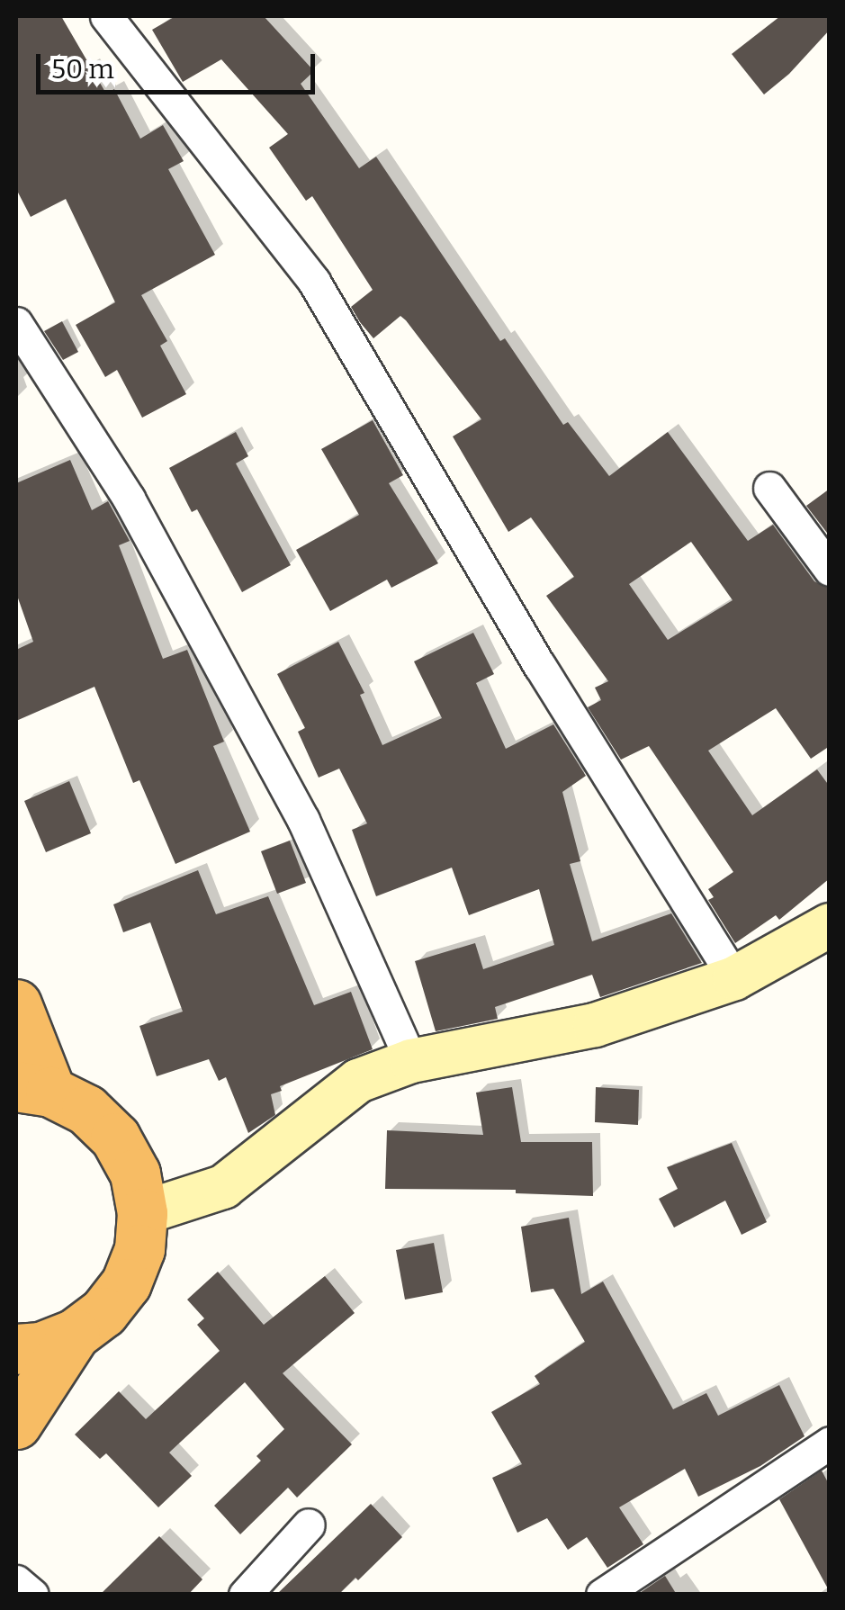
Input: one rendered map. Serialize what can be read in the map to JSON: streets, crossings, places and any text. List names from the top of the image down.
{
  "scale_bar": "50 m"
}
